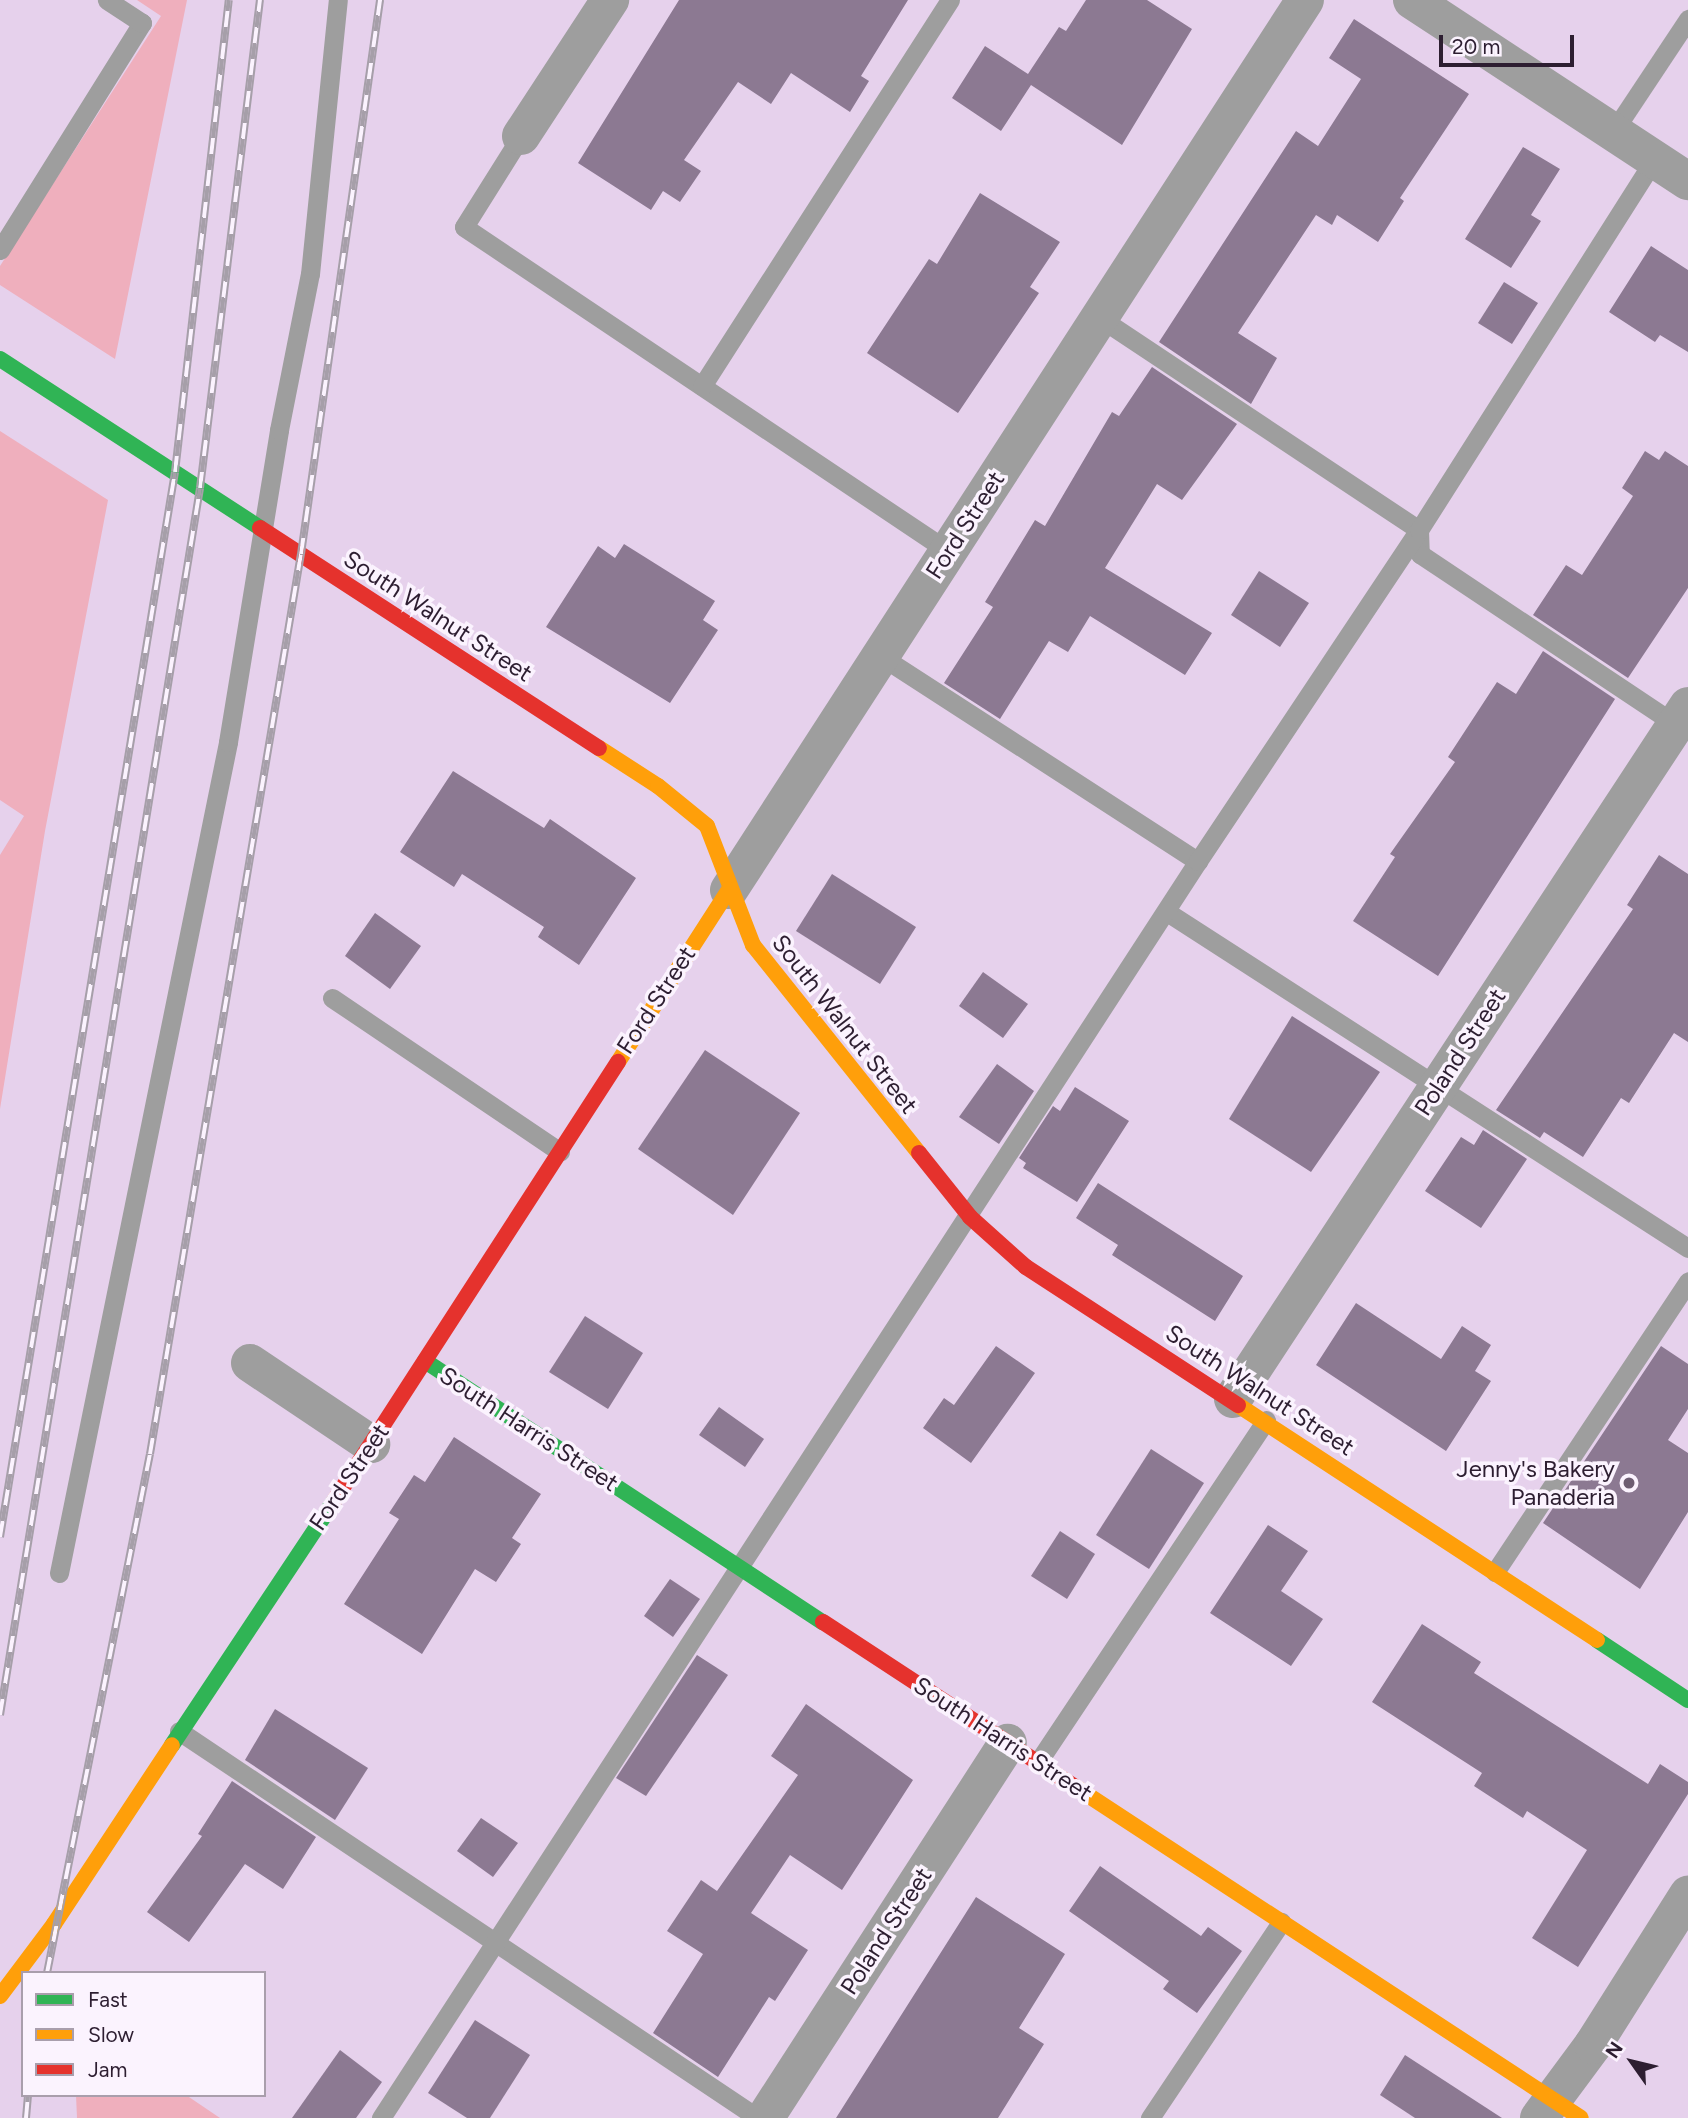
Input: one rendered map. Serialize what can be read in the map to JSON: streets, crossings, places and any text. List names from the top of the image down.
{
  "streets": {
    "street": [
      "Ford Street",
      "South Walnut Street",
      "Poland Street",
      "South Harris Street"
    ]
  },
  "crossings": [
    ["Ford Street", "South Walnut Street"],
    ["Ford Street", "South Harris Street"],
    ["South Walnut Street", "Poland Street"],
    ["Poland Street", "South Harris Street"]
  ],
  "places": ["Jenny's Bakery Panaderia"],
  "legend": ["Fast", "Slow", "Jam"],
  "scale_bar": "20 m",
  "north": "top left"
}
